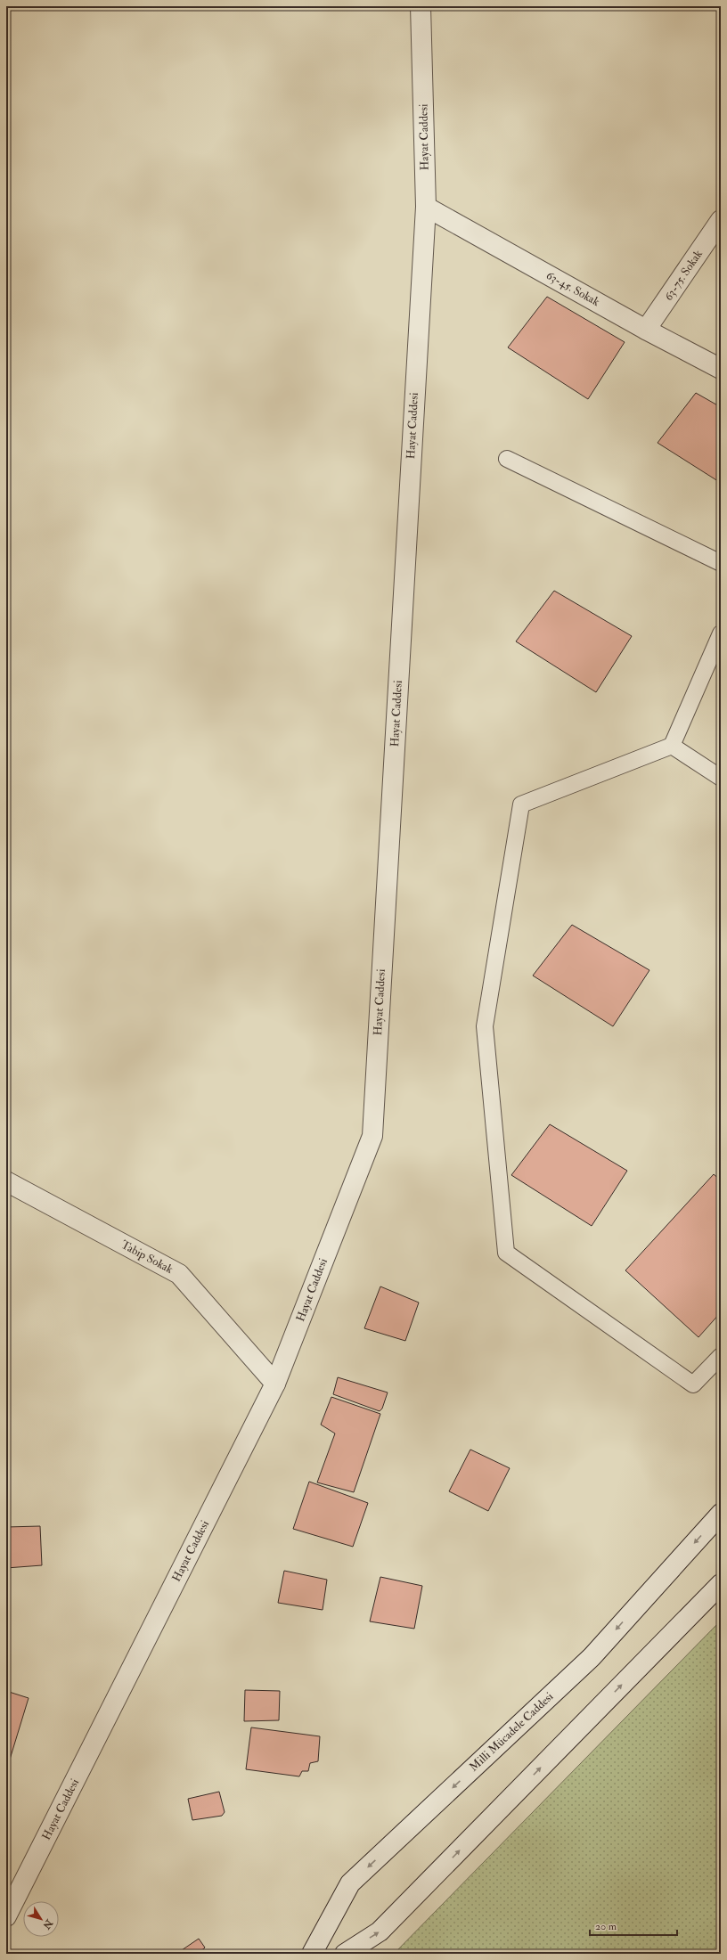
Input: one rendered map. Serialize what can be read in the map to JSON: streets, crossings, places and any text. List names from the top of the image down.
{
  "streets": {
    "street": [
      "Hayat Caddesi",
      "63-75. Sokak",
      "63-45. Sokak",
      "Tabip Sokak",
      "Milli Mücadele Caddesi"
    ]
  },
  "crossings": [
    ["Hayat Caddesi", "63-45. Sokak"],
    ["Hayat Caddesi", "Tabip Sokak"],
    ["63-75. Sokak", "63-45. Sokak"]
  ],
  "scale_bar": "20 m",
  "north": "bottom right"
}
